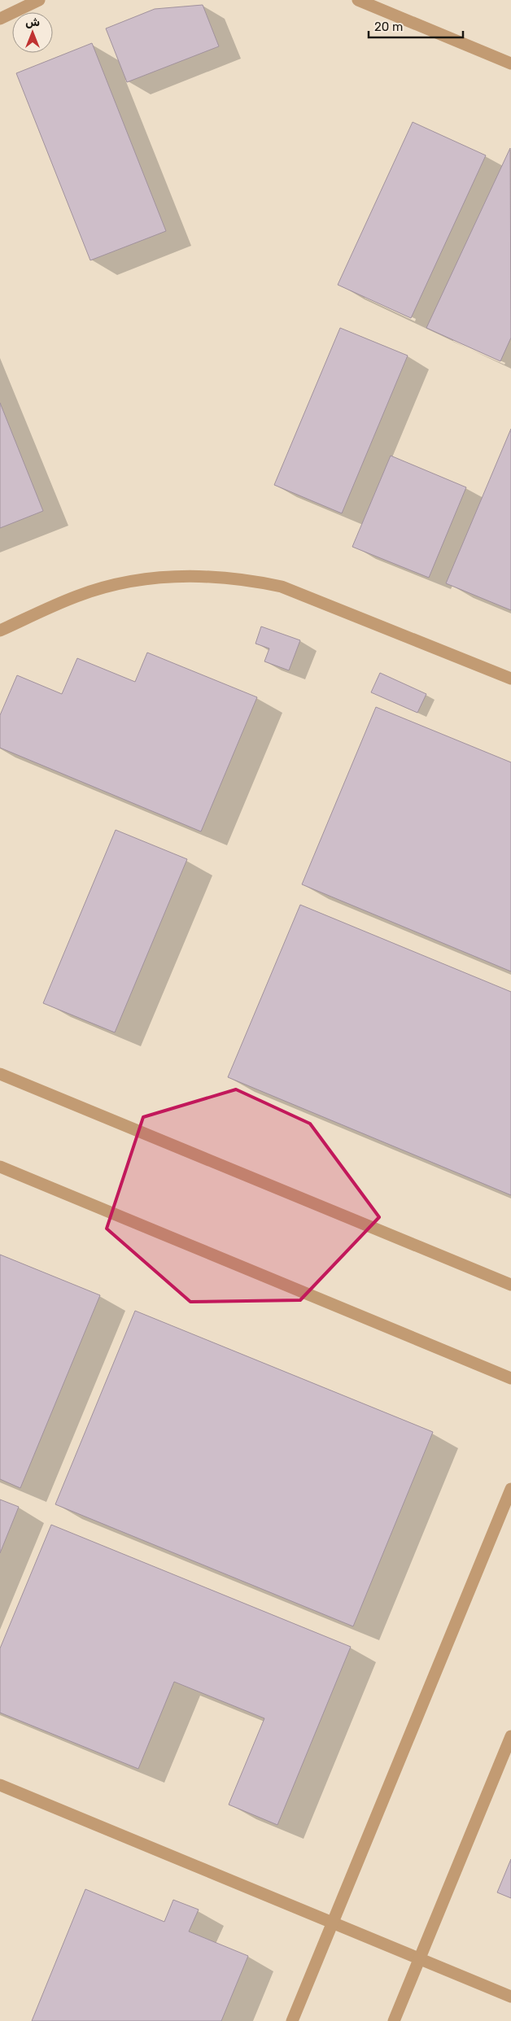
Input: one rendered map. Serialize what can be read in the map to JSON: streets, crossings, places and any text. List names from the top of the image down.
{
  "scale_bar": "20 m",
  "north": "top"
}
